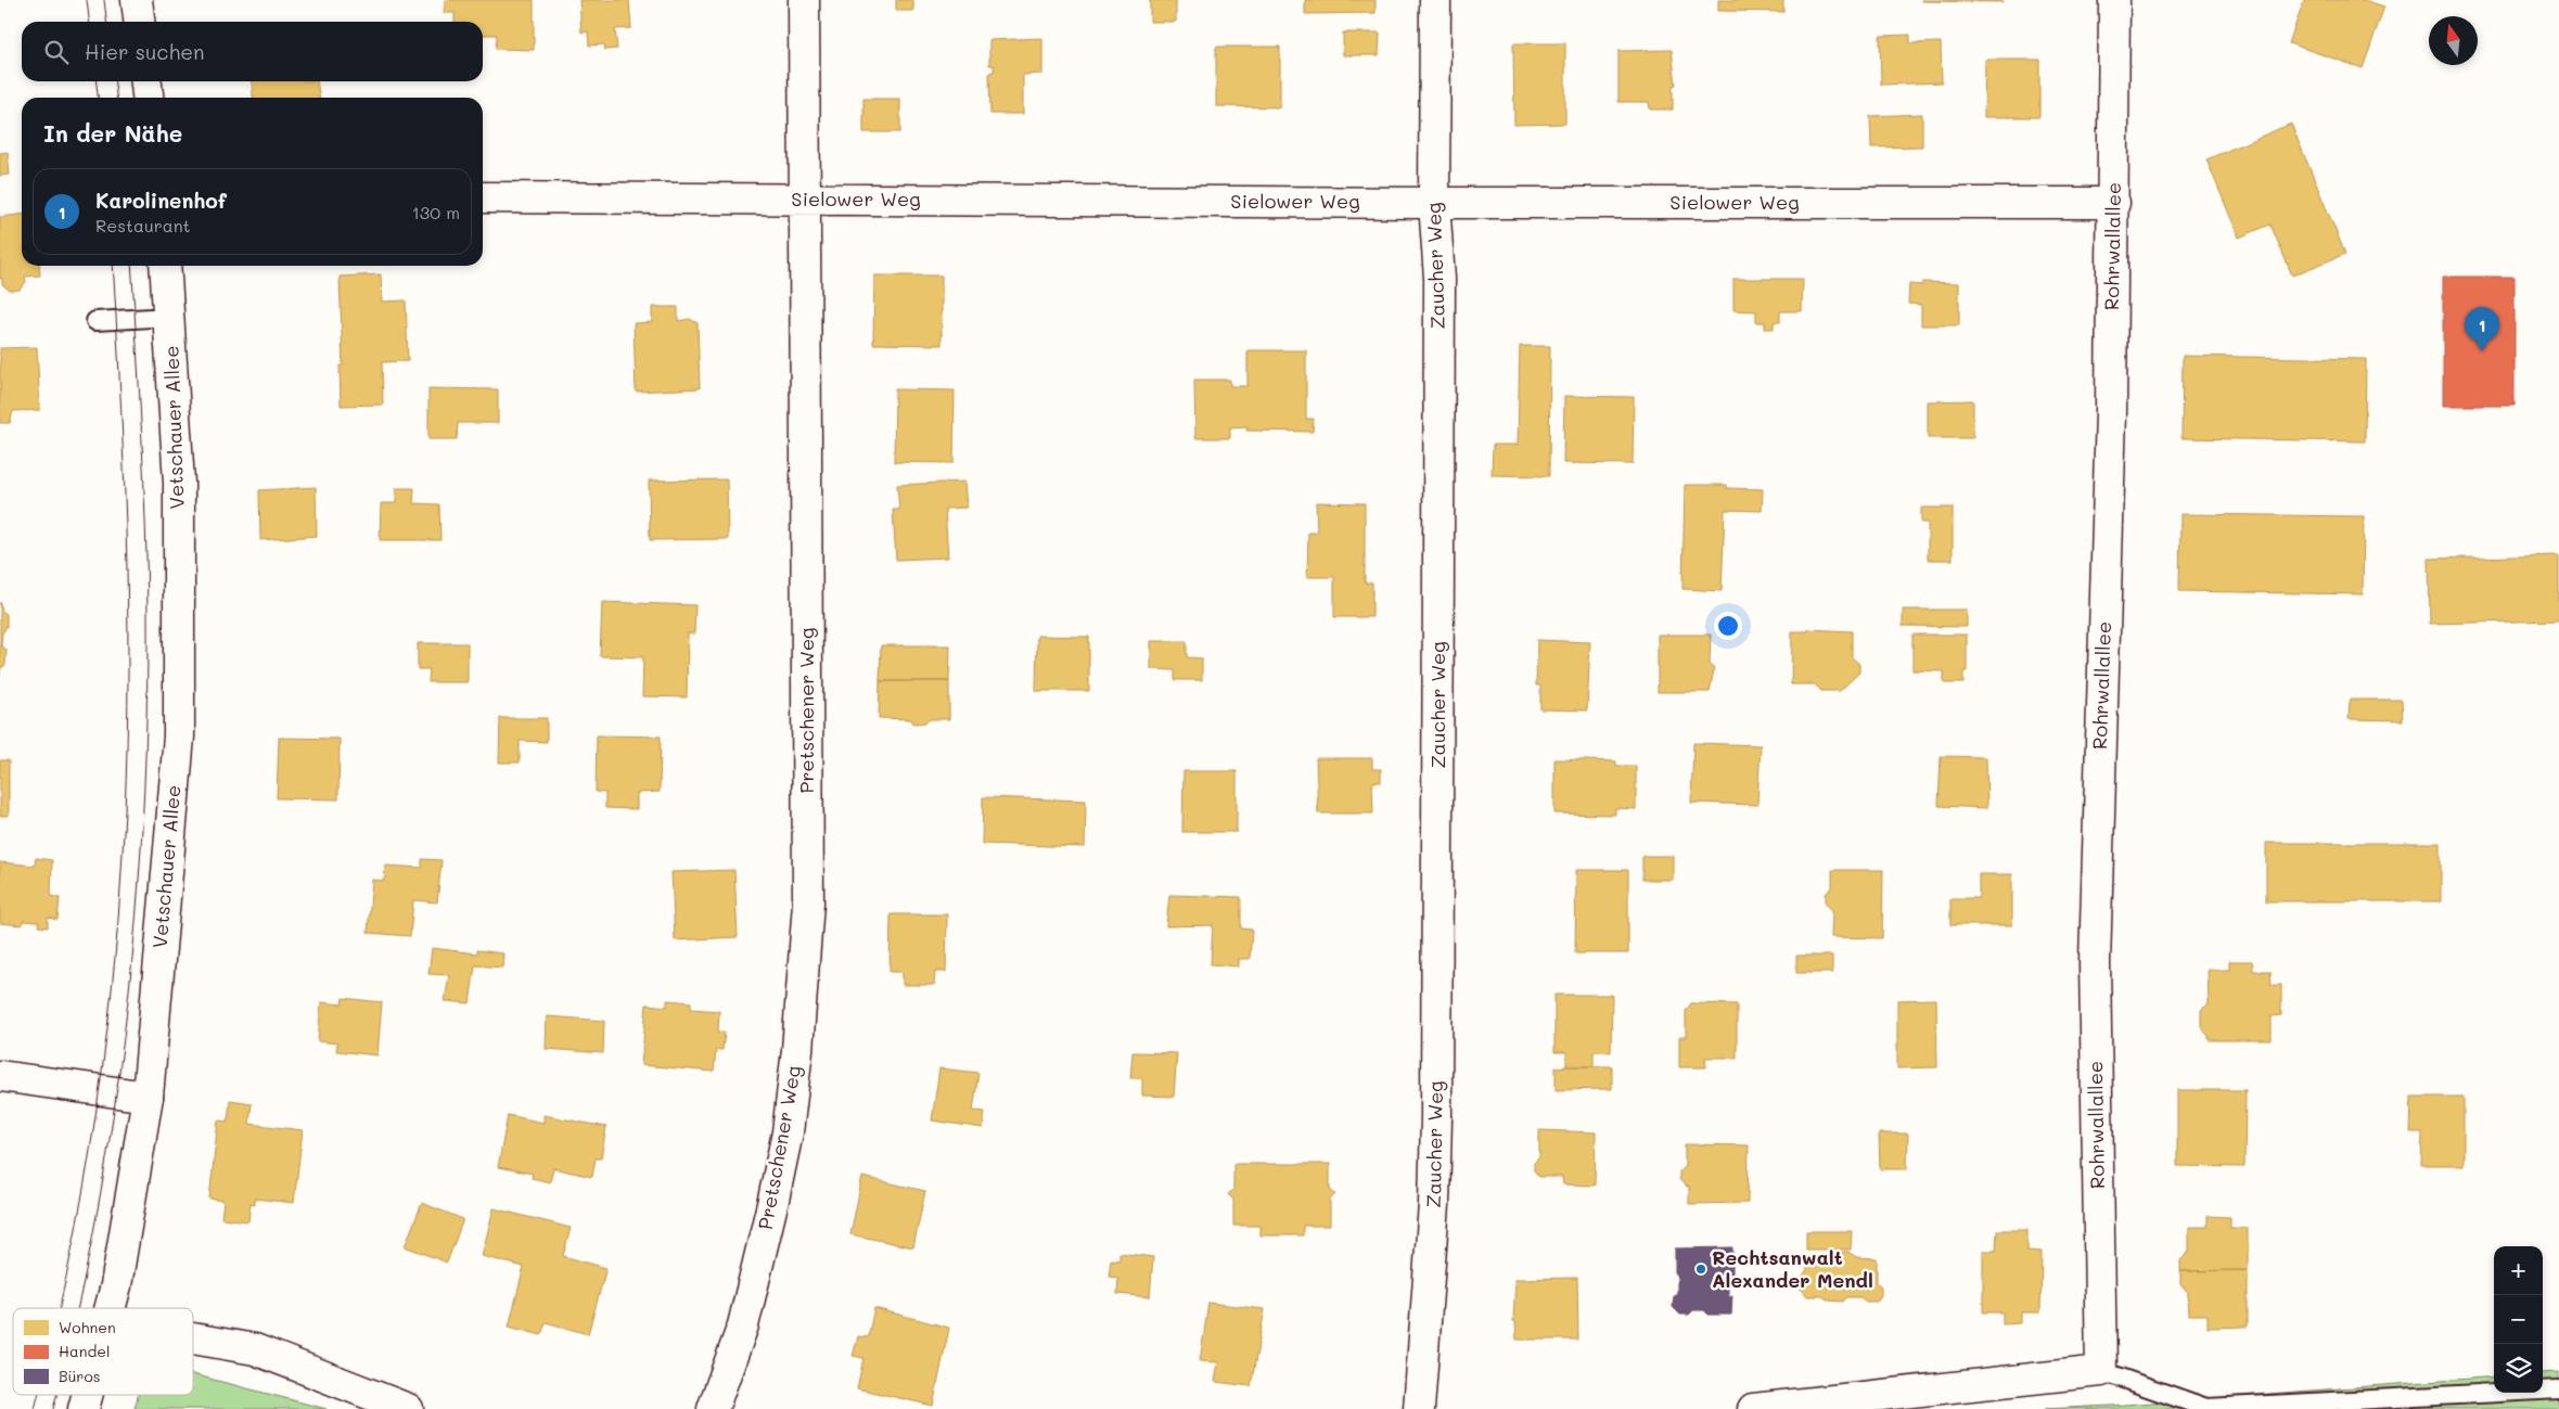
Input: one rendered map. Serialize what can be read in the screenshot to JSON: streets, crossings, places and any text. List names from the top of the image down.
{
  "streets": {
    "street": [
      "Sielower Weg",
      "Rohrwallallee",
      "Zaucher Weg",
      "Vetschauer Allee",
      "Pretschener Weg"
    ]
  },
  "crossings": [
    ["Sielower Weg", "Rohrwallallee"],
    ["Sielower Weg", "Zaucher Weg"],
    ["Sielower Weg", "Pretschener Weg"]
  ],
  "places": ["Rechtsanwalt Alexander Mendl"],
  "legend": ["Wohnen", "Handel", "Büros"],
  "north": "top",
  "page": {
    "search": "Hier suchen",
    "heading": "In der Nähe",
    "list": [
      {
        "mark": "1",
        "name": "Karolinenhof",
        "note": "Restaurant",
        "value": "130 m"
      }
    ],
    "pins": "1",
    "map_buttons": ["+", "−"]
  }
}
